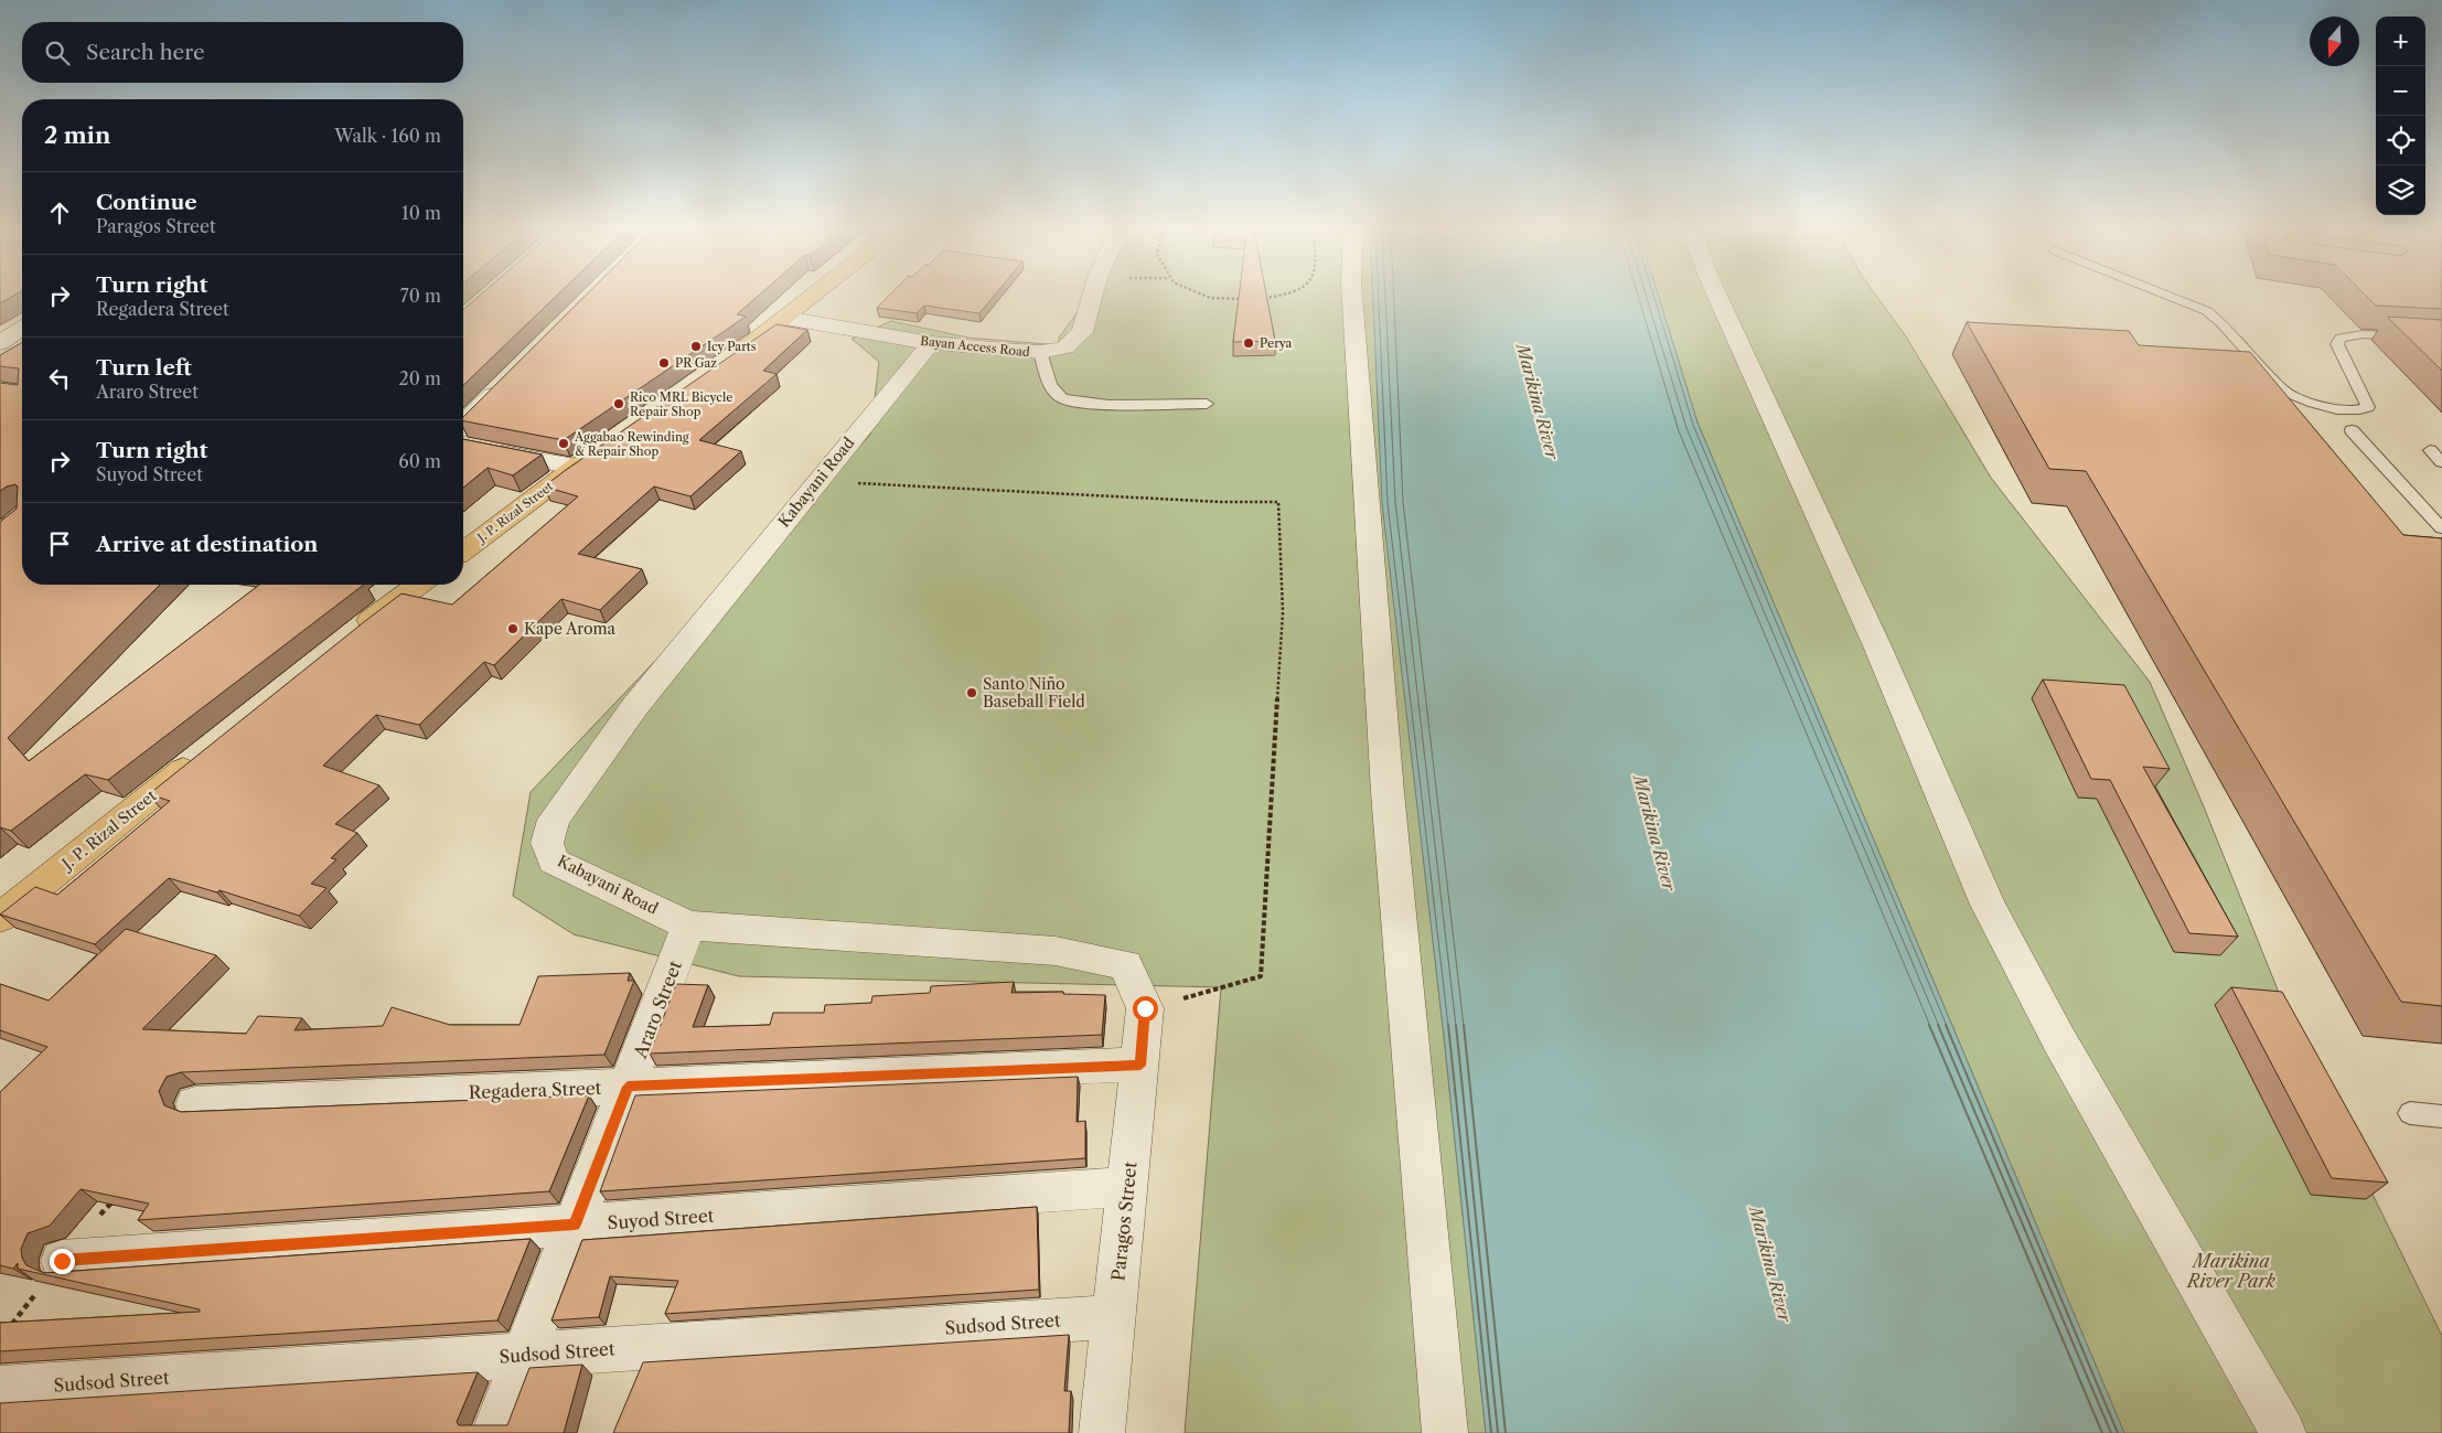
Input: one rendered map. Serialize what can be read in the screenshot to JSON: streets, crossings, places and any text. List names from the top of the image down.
{
  "streets": {
    "main road": ["J. P. Rizal Street"],
    "street": [
      "Bayan Access Road",
      "Kabayani Road",
      "Araro Street",
      "Regadera Street",
      "Suyod Street",
      "Paragos Street",
      "Sudsod Street"
    ]
  },
  "crossings": [
    ["Bayan Access Road", "Kabayani Road"],
    ["Kabayani Road", "Araro Street"],
    ["Kabayani Road", "Paragos Street"],
    ["Araro Street", "Regadera Street"],
    ["Araro Street", "Suyod Street"],
    ["Araro Street", "Sudsod Street"],
    ["Regadera Street", "Paragos Street"],
    ["Suyod Street", "Paragos Street"],
    ["Paragos Street", "Sudsod Street"]
  ],
  "water": ["Marikina River"],
  "parks": ["Marikina River Park"],
  "places": [
    "Perya",
    "Icy Parts",
    "PR Gaz",
    "Rico MRL Bicycle Repair Shop",
    "Aggabao Rewinding & Repair Shop",
    "Kape Aroma",
    "Santo Niño Baseball Field"
  ],
  "north": "bottom",
  "page": {
    "map_buttons": ["+", "−"],
    "search": "Search here",
    "heading": ["2 min", "Walk · 160 m"],
    "list": [
      ["Continue", "Paragos Street", "10 m"],
      ["Turn right", "Regadera Street", "70 m"],
      ["Turn left", "Araro Street", "20 m"],
      ["Turn right", "Suyod Street", "60 m"],
      "Arrive at destination"
    ]
  }
}
